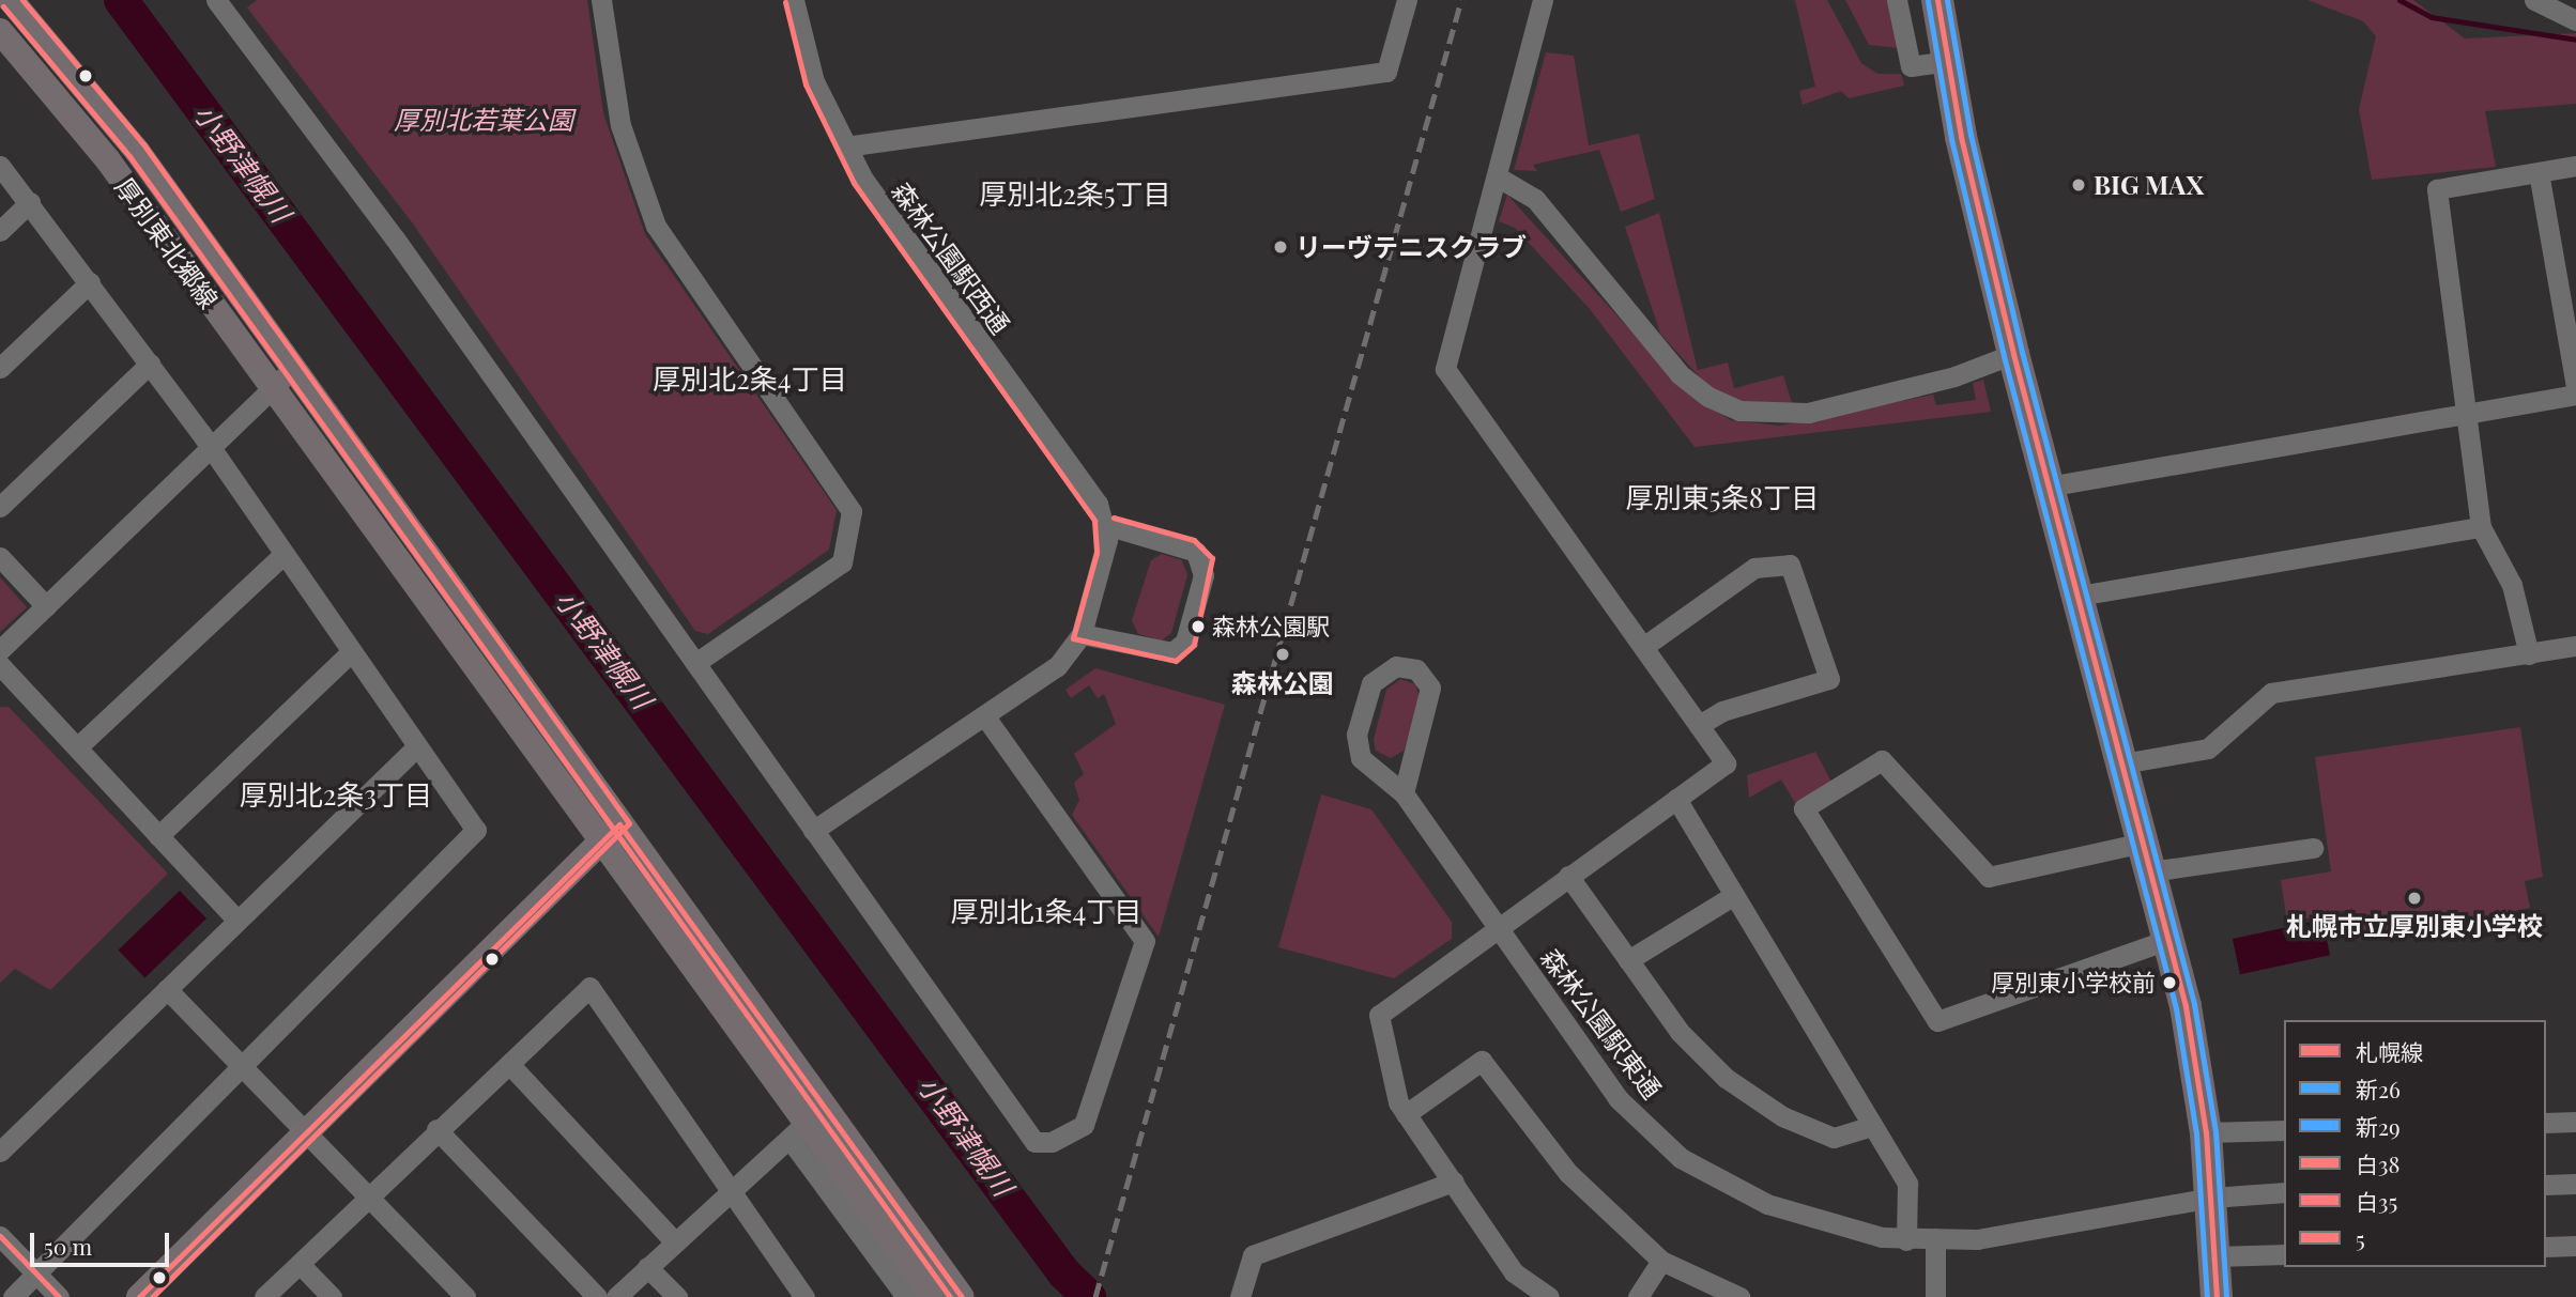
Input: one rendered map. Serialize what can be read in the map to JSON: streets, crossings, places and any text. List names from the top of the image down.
{
  "streets": {
    "main road": ["厚別東北郷線"],
    "street": ["森林公園駅西通", "森林公園駅東通"]
  },
  "districts": [
    "厚別北2条5丁目",
    "厚別北2条4丁目",
    "厚別東5条8丁目",
    "厚別北2条3丁目",
    "厚別北1条4丁目"
  ],
  "water": ["小野津幌川"],
  "parks": ["厚別北若葉公園"],
  "places": [
    "BIG MAX",
    "リーヴテニスクラブ",
    "森林公園駅",
    "森林公園",
    "札幌市立厚別東小学校",
    "厚別東小学校前"
  ],
  "lines": [
    "transit line 札幌線",
    "transit line 新29",
    "transit line 5",
    "transit line 新26",
    "transit line 白35",
    "transit line 白38"
  ],
  "legend": [
    "札幌線",
    "新26",
    "新29",
    "白38",
    "白35",
    "5"
  ],
  "scale_bar": "50 m"
}
